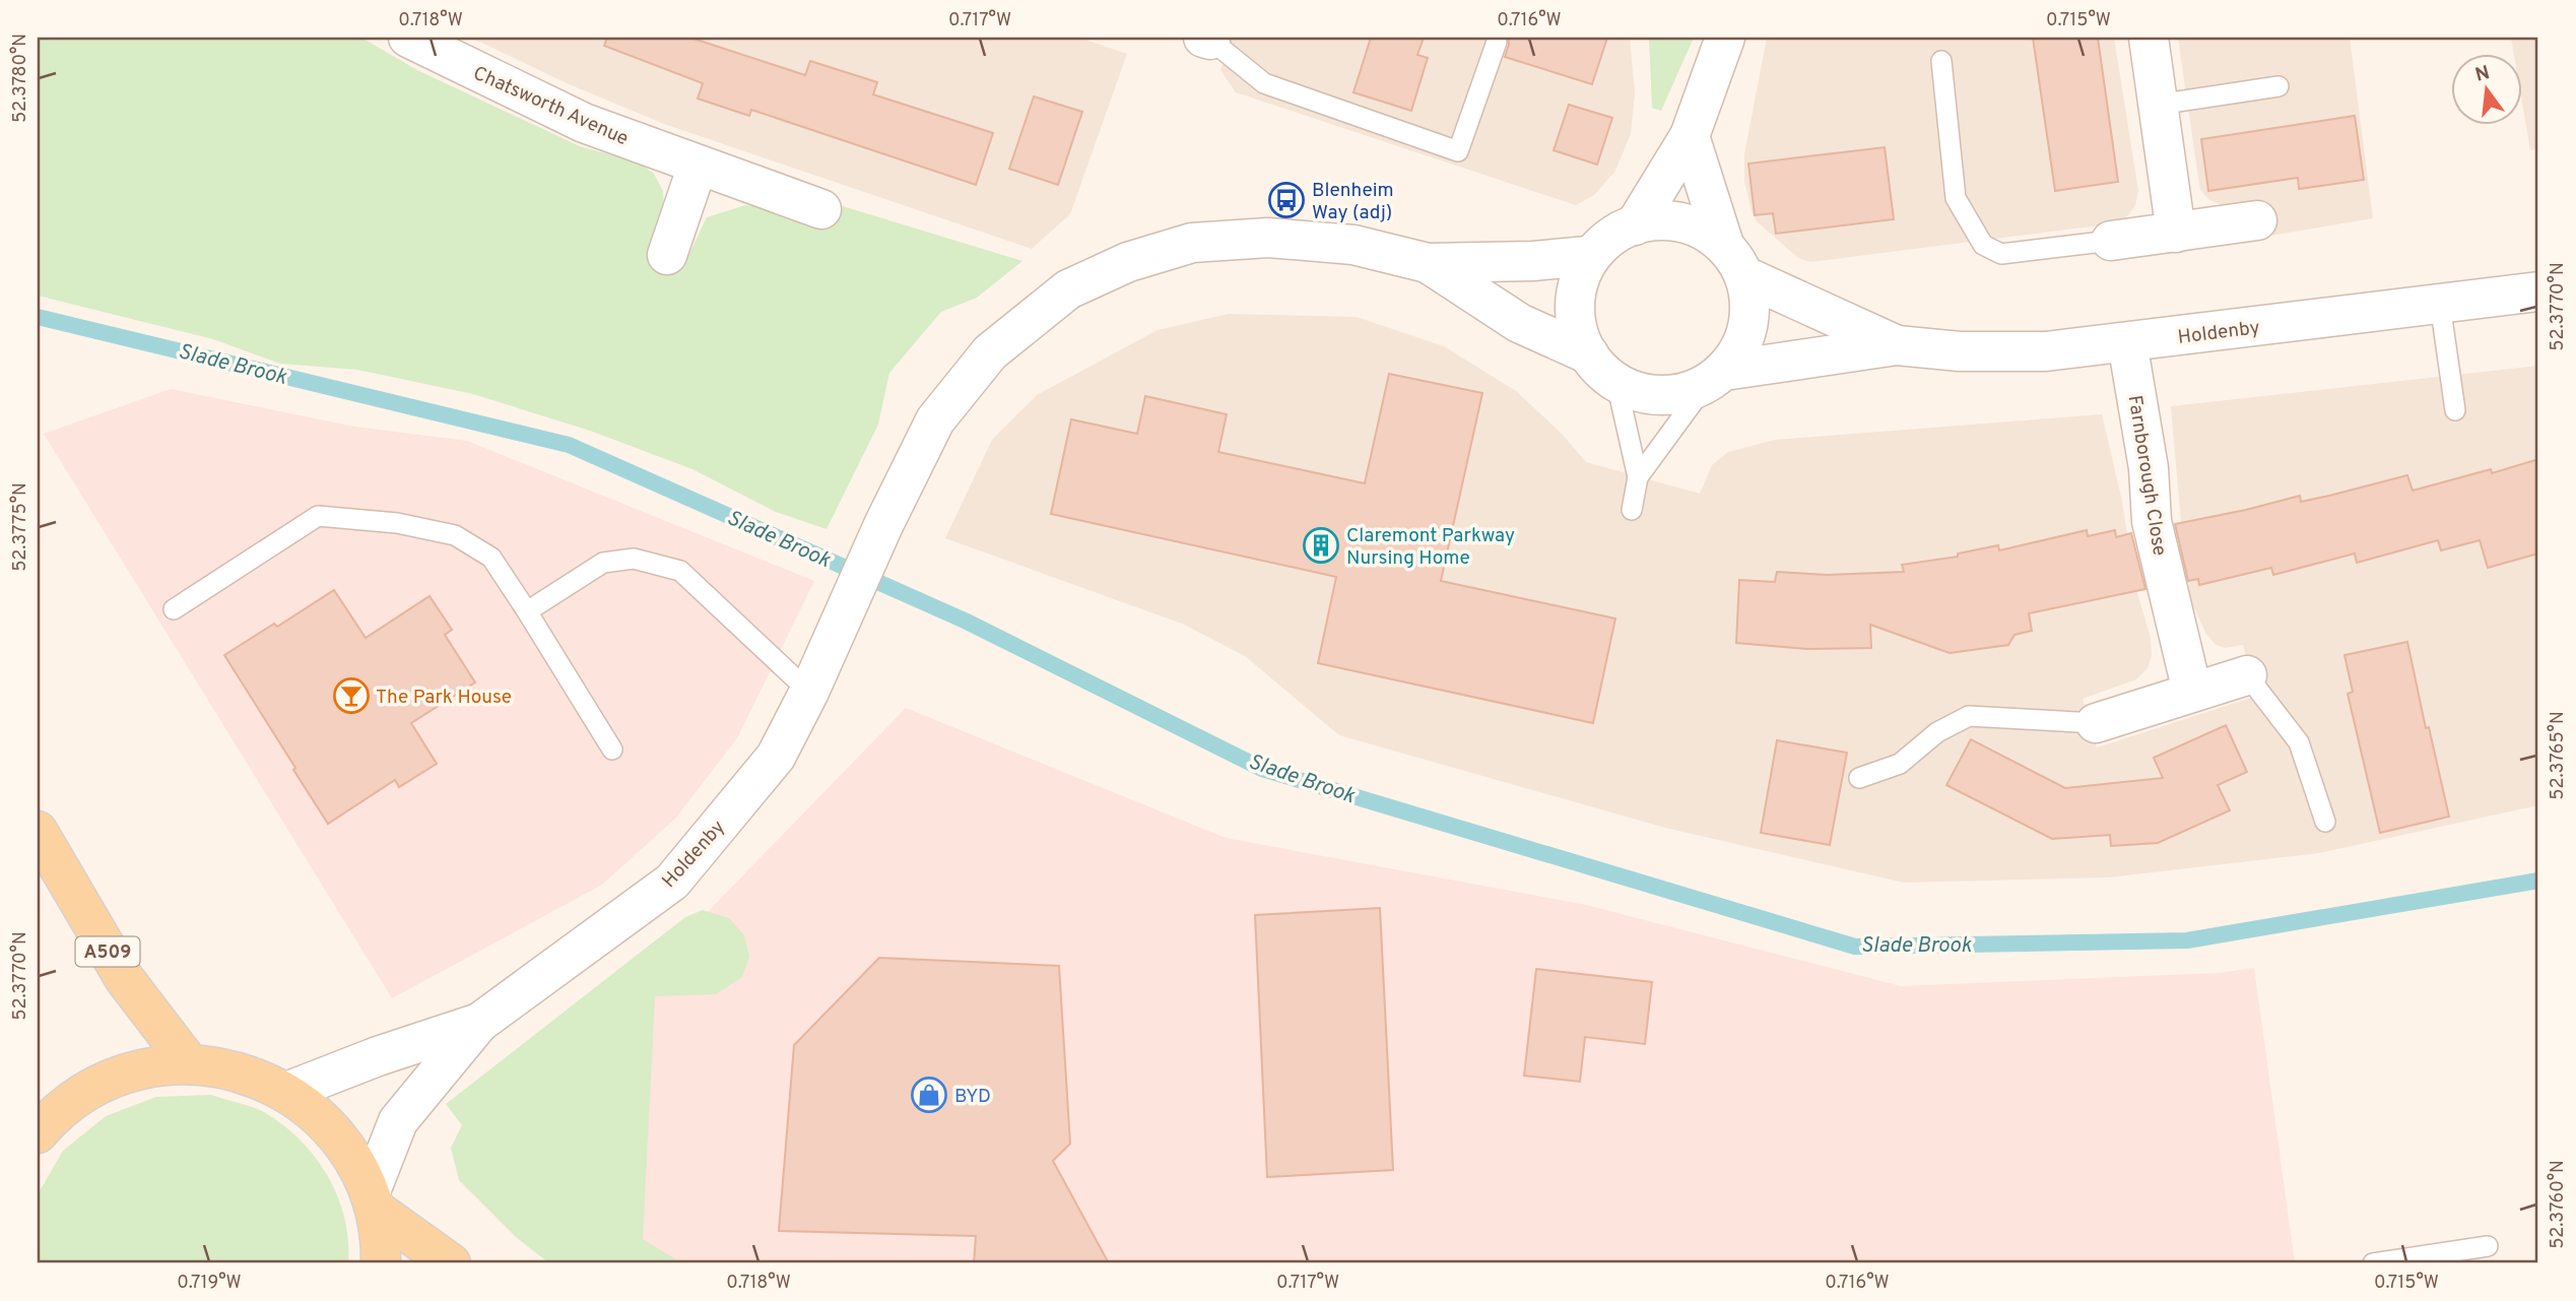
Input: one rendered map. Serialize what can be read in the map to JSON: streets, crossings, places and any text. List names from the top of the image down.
{
  "streets": {
    "main road": ["A509"],
    "street": ["Chatsworth Avenue", "Holdenby", "Farnborough Close"]
  },
  "crossings": [
    ["Holdenby", "Farnborough Close"]
  ],
  "water": ["Slade Brook"],
  "places": {
    "bus stop": ["Blenheim Way (adj)"],
    "building": ["Claremont Parkway Nursing Home"],
    "bar": ["The Park House"],
    "shop": ["BYD"]
  },
  "north": "top",
  "coordinates": [
    "0.718°W",
    "0.717°W",
    "0.716°W",
    "0.715°W",
    "52.3780°N",
    "52.3770°N",
    "52.3775°N",
    "52.3765°N",
    "52.3760°N",
    "0.719°W"
  ]
}
